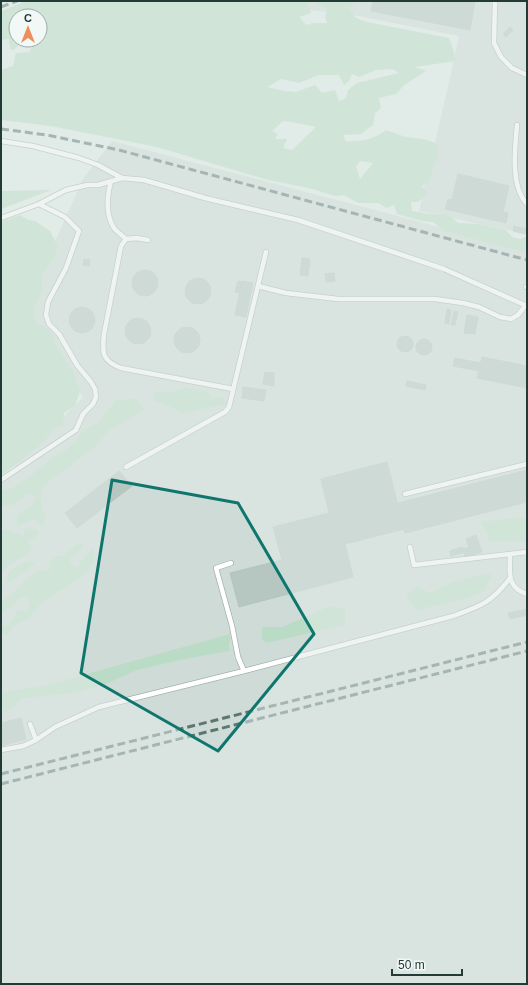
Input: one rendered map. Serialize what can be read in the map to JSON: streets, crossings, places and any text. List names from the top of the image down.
{
  "scale_bar": "50 m",
  "north": "top"
}
